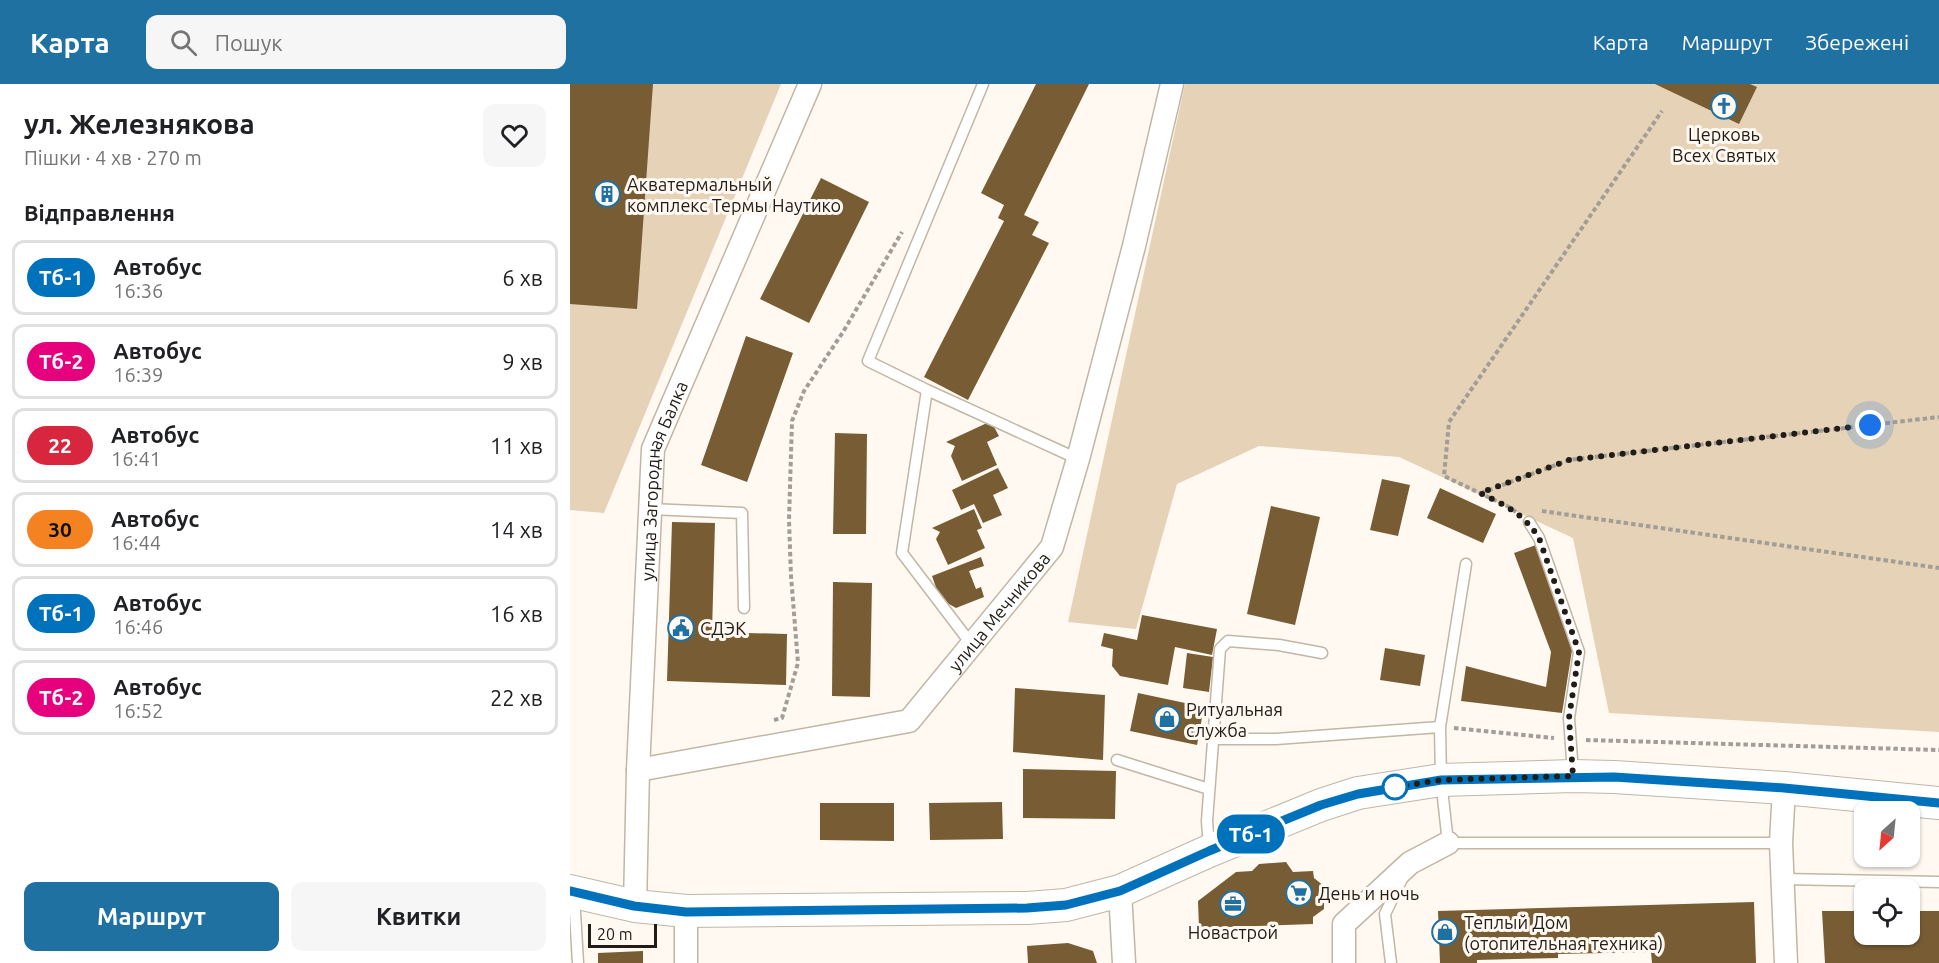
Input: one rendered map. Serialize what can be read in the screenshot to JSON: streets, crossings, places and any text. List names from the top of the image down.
{
  "streets": {
    "street": ["улица Загородная Балка", "улица Мечникова"]
  },
  "crossings": [
    ["улица Загородная Балка", "улица Мечникова"]
  ],
  "places": {
    "church": ["Церковь Всех Святых"],
    "building": ["Акватермальный комплекс Термы Наутико"],
    "public building": ["СДЭК"],
    "shop": ["Ритуальная служба", "Теплый Дом (отопительная техника)"],
    "supermarket": ["День и ночь"],
    "office": ["Новастрой"]
  },
  "lines": ["bus line Тб-1"],
  "scale_bar": "20 m",
  "north": "bottom left",
  "page": {
    "header": "Карта",
    "search": "Пошук",
    "nav": ["Карта", "Маршрут", "Збережені"],
    "heading": [
      ["ул. Железнякова", "Пішки · 4 хв · 270 m"],
      "Відправлення"
    ],
    "on_map": "Тб-1",
    "list": [
      {
        "mark": "Тб-1",
        "name": "Автобус",
        "note": "16:36",
        "value": "6 хв"
      },
      {
        "mark": "Тб-2",
        "name": "Автобус",
        "note": "16:39",
        "value": "9 хв"
      },
      {
        "mark": "22",
        "name": "Автобус",
        "note": "16:41",
        "value": "11 хв"
      },
      {
        "mark": "30",
        "name": "Автобус",
        "note": "16:44",
        "value": "14 хв"
      },
      {
        "mark": "Тб-1",
        "name": "Автобус",
        "note": "16:46",
        "value": "16 хв"
      },
      {
        "mark": "Тб-2",
        "name": "Автобус",
        "note": "16:52",
        "value": "22 хв"
      }
    ],
    "buttons": ["Маршрут", "Квитки"],
    "scale": "20 m"
  }
}
